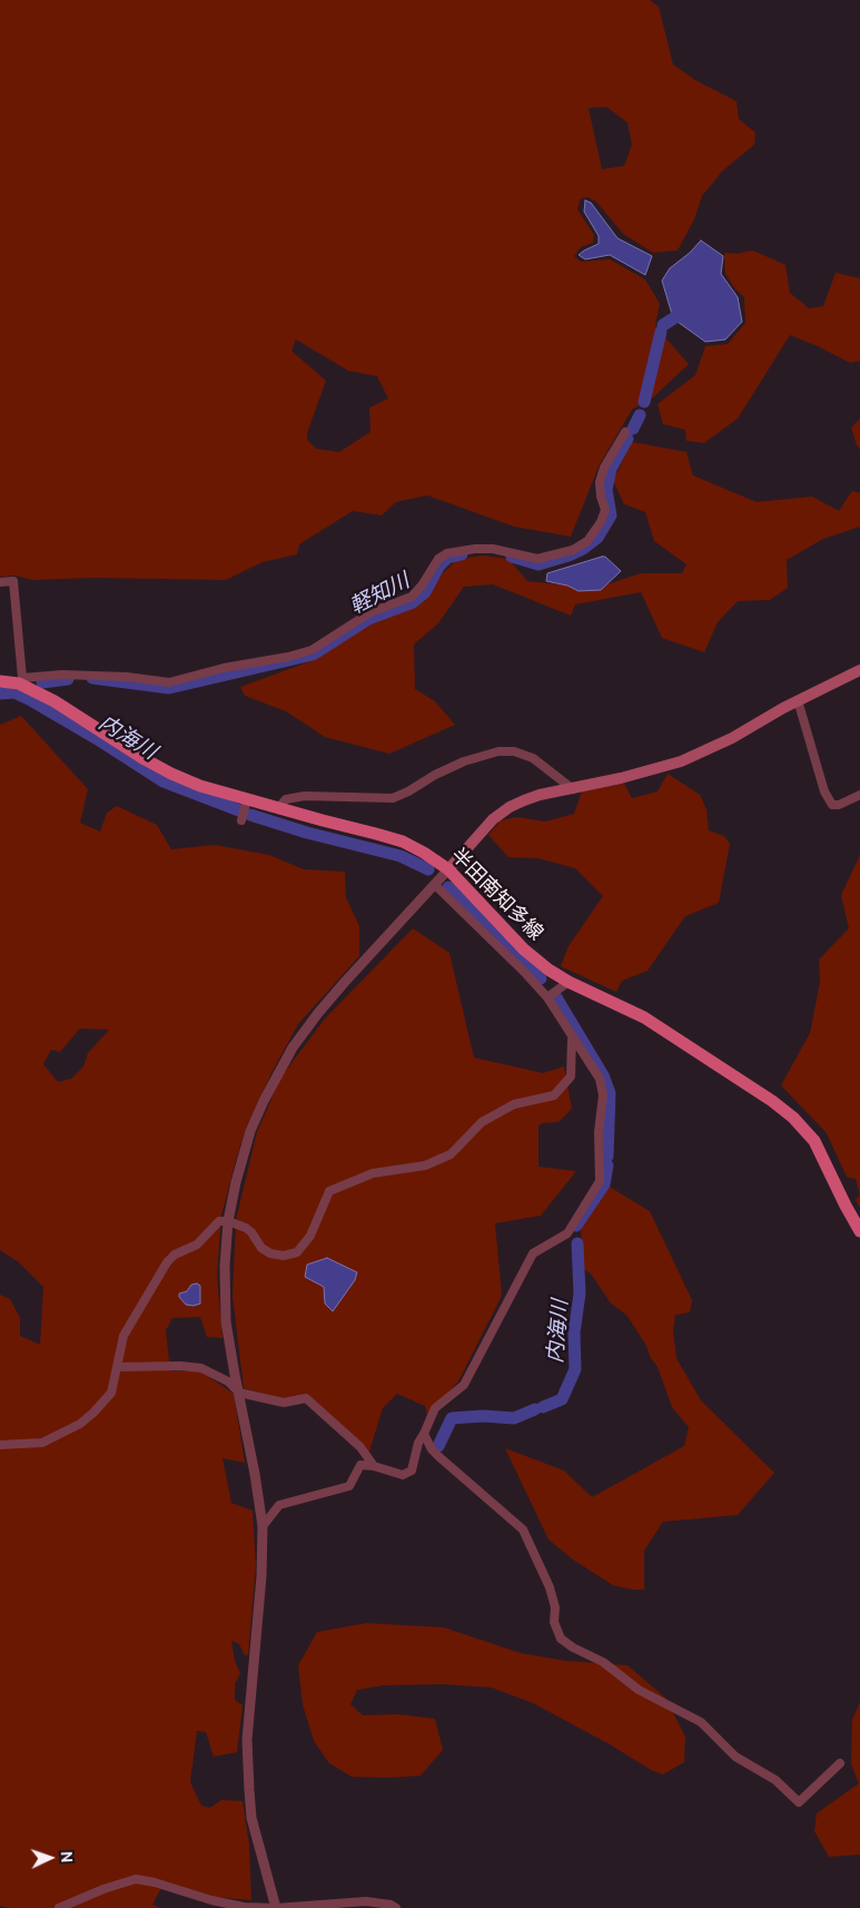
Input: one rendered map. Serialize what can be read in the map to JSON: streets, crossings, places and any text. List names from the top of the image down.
{
  "streets": {
    "main road": ["半田南知多線"]
  },
  "water": ["軽知川", "内海川"],
  "north": "right"
}
